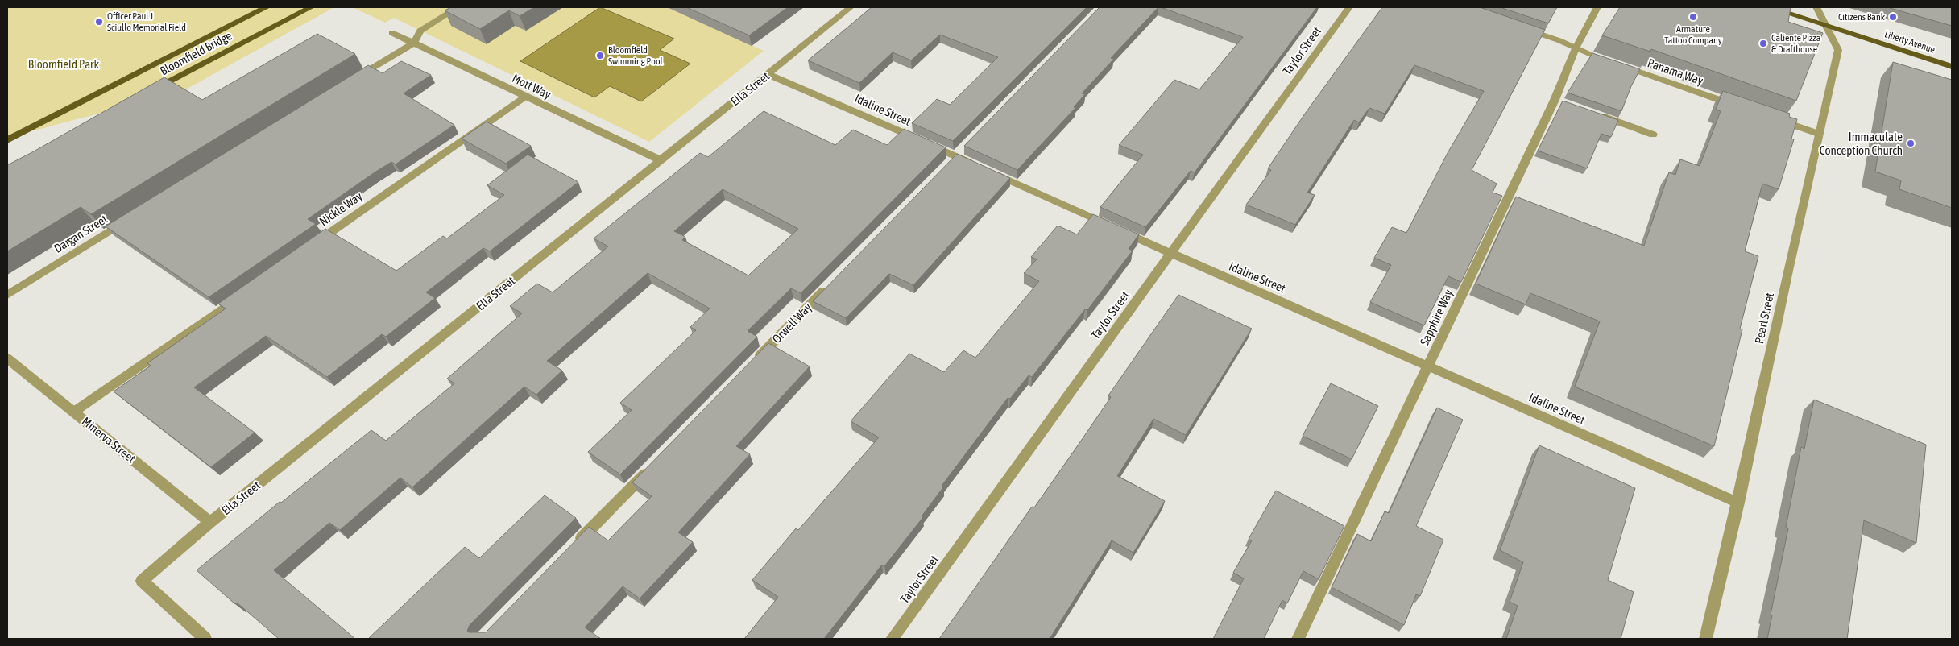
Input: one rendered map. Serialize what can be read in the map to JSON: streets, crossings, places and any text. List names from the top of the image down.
{
  "streets": {
    "main road": ["Liberty Avenue", "Bloomfield Bridge"],
    "street": [
      "Taylor Street",
      "Panama Way",
      "Mott Way",
      "Ella Street",
      "Idaline Street",
      "Nickle Way",
      "Dargan Street",
      "Sapphire Way",
      "Pearl Street",
      "Orwell Way",
      "Minerva Street"
    ]
  },
  "crossings": [
    ["Liberty Avenue", "Pearl Street"],
    ["Taylor Street", "Idaline Street"],
    ["Panama Way", "Sapphire Way"],
    ["Mott Way", "Ella Street"],
    ["Mott Way", "Nickle Way"],
    ["Ella Street", "Idaline Street"],
    ["Ella Street", "Minerva Street"],
    ["Idaline Street", "Sapphire Way"],
    ["Idaline Street", "Pearl Street"]
  ],
  "parks": ["Bloomfield Park"],
  "places": [
    "Armature Tattoo Company",
    "Citizens Bank",
    "Officer Paul J Sciullo Memorial Field",
    "Caliente Pizza & Drafthouse",
    "Bloomfield Swimming Pool",
    "Immaculate Conception Church"
  ]
}
